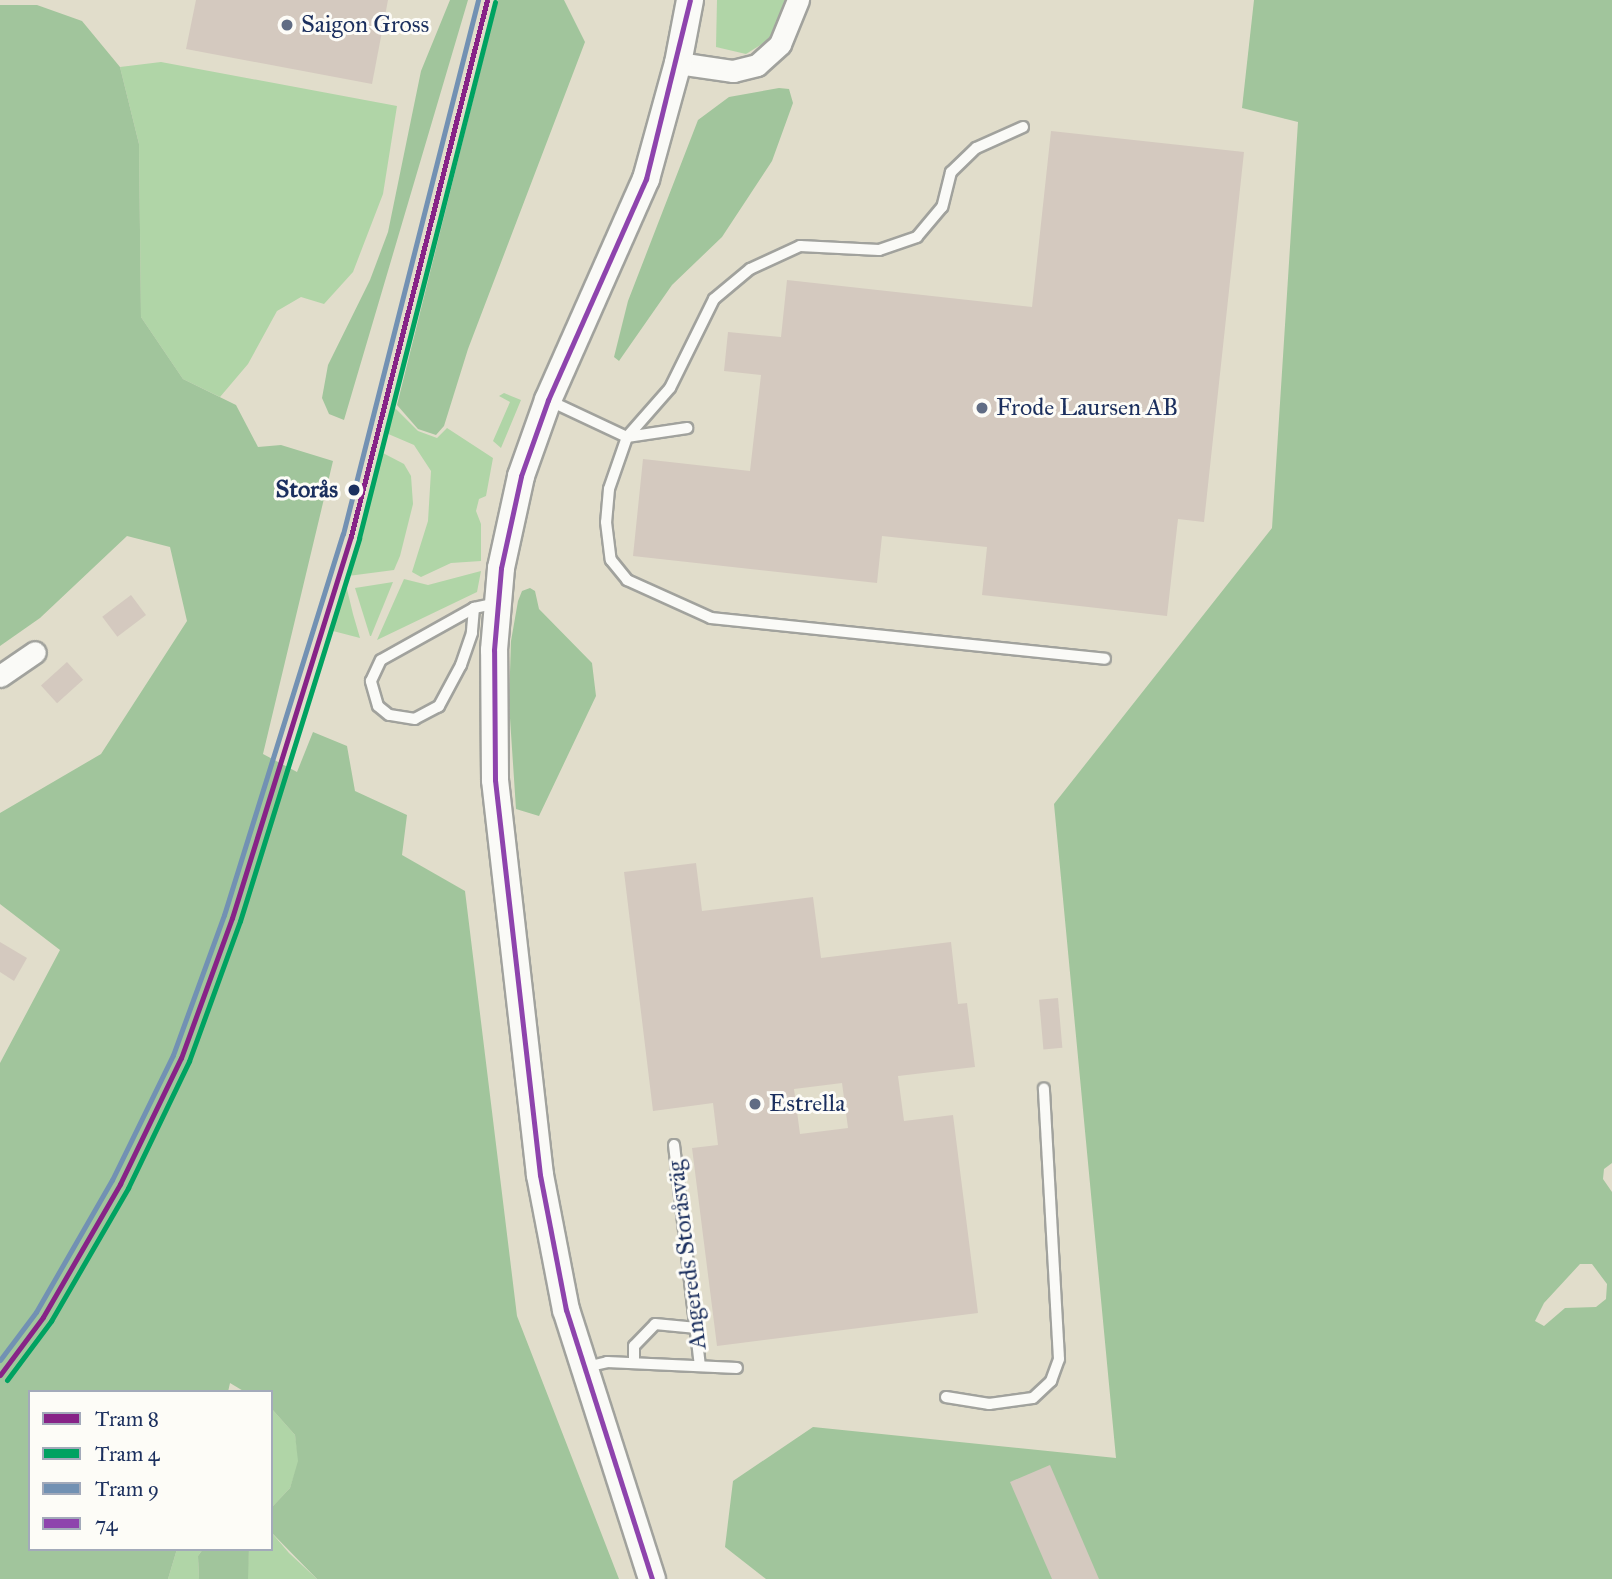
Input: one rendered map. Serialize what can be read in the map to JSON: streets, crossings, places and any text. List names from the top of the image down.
{
  "streets": {
    "lane": ["Angereds Storåsväg"]
  },
  "places": [
    "Saigon Gross",
    "Frode Laursen AB",
    "Storås",
    "Estrella"
  ],
  "lines": [
    "tram line 8",
    "tram line 9",
    "transit line 74",
    "tram line 4"
  ],
  "legend": [
    "Tram 8",
    "Tram 4",
    "Tram 9",
    "74"
  ]
}
